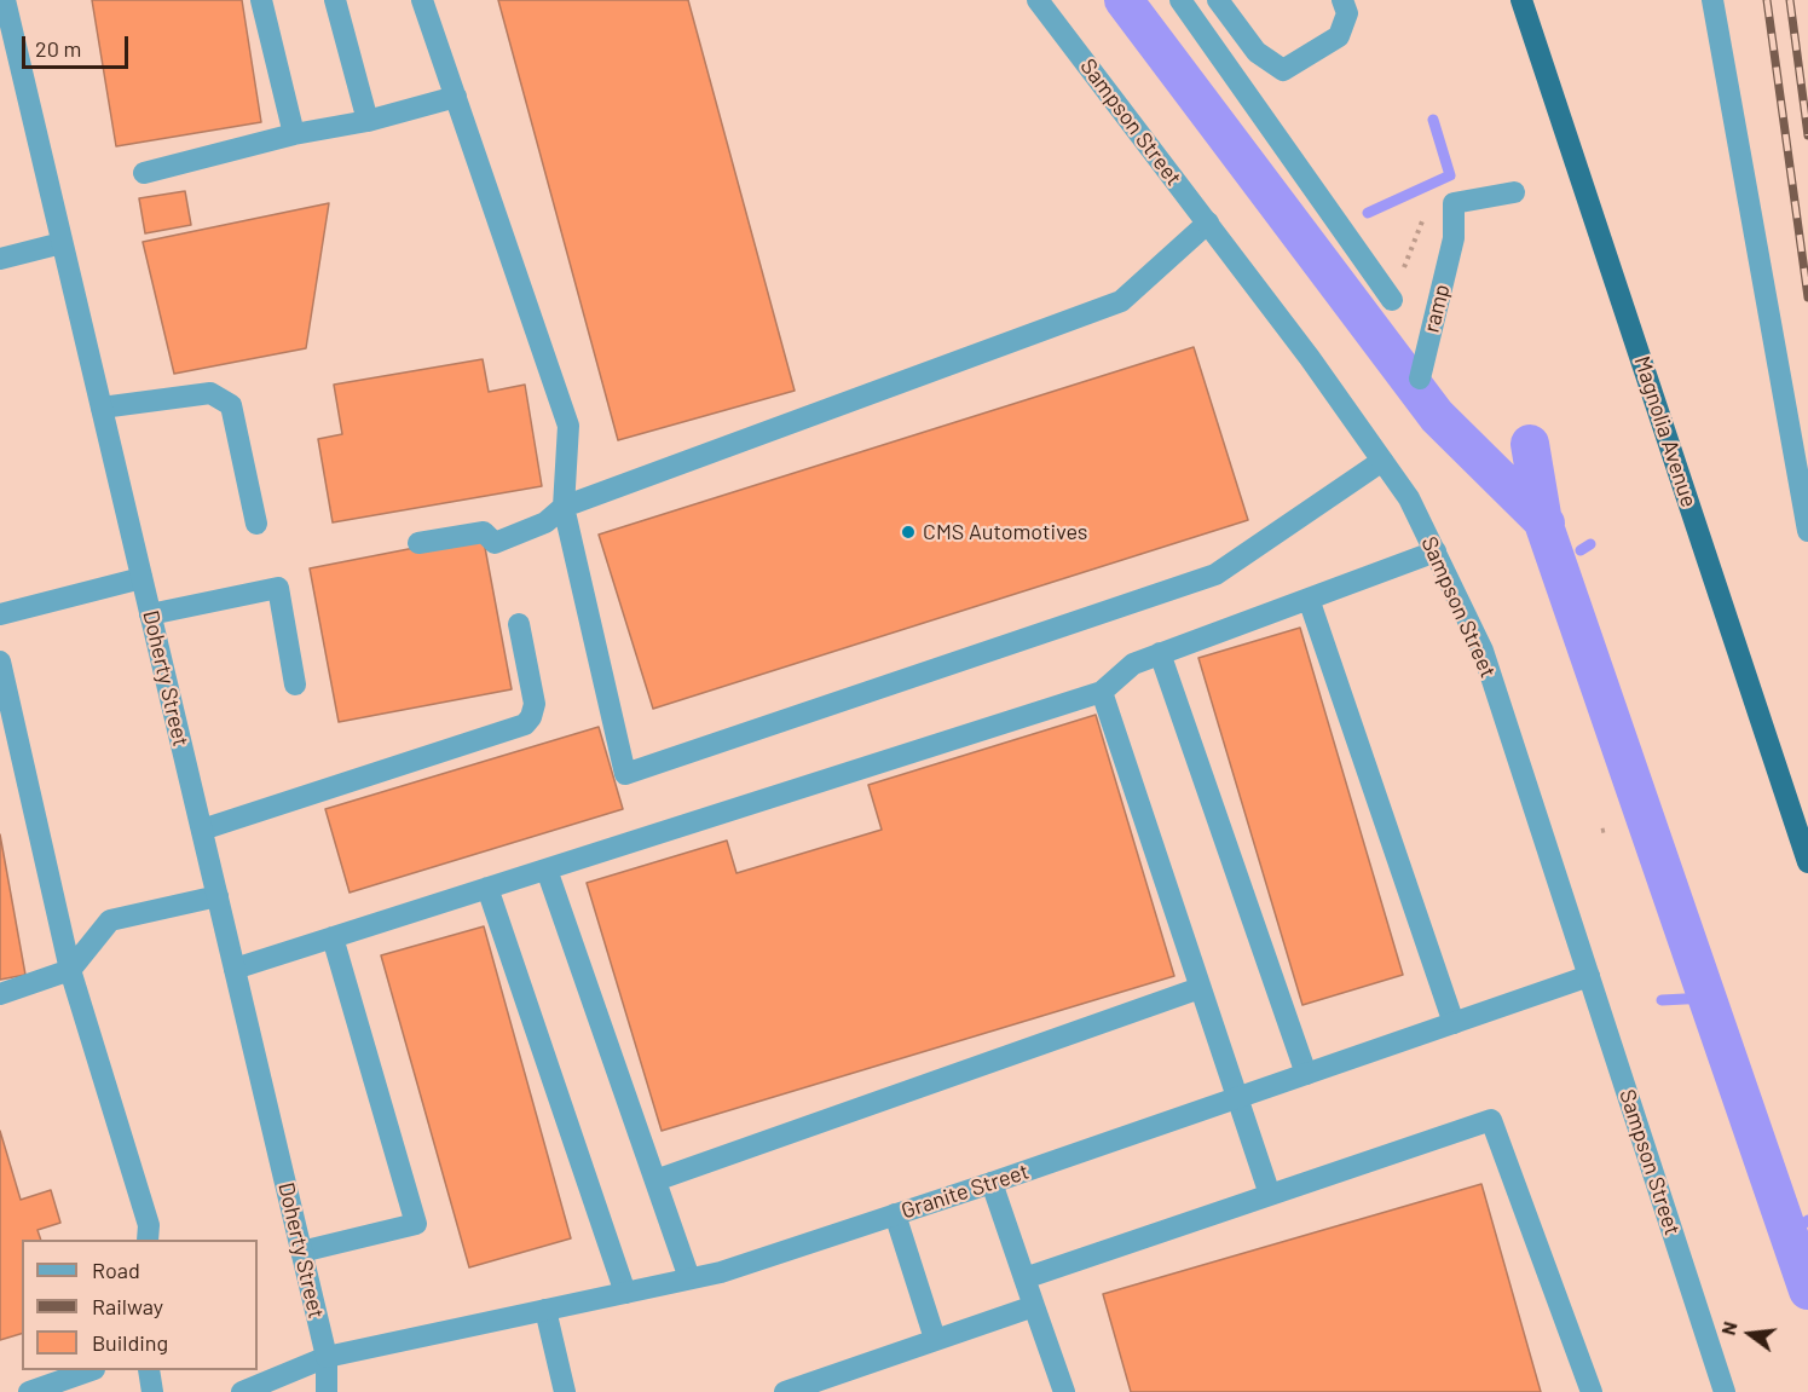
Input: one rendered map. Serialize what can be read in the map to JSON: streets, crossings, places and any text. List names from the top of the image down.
{
  "streets": {
    "main road": ["Magnolia Avenue"],
    "street": [
      "Sampson Street",
      "ramp",
      "Doherty Street",
      "Granite Street"
    ]
  },
  "crossings": [
    ["Sampson Street", "Granite Street"],
    ["Doherty Street", "Granite Street"]
  ],
  "places": ["CMS Automotives"],
  "legend": ["Road", "Railway", "Building"],
  "scale_bar": "20 m",
  "north": "left"
}
